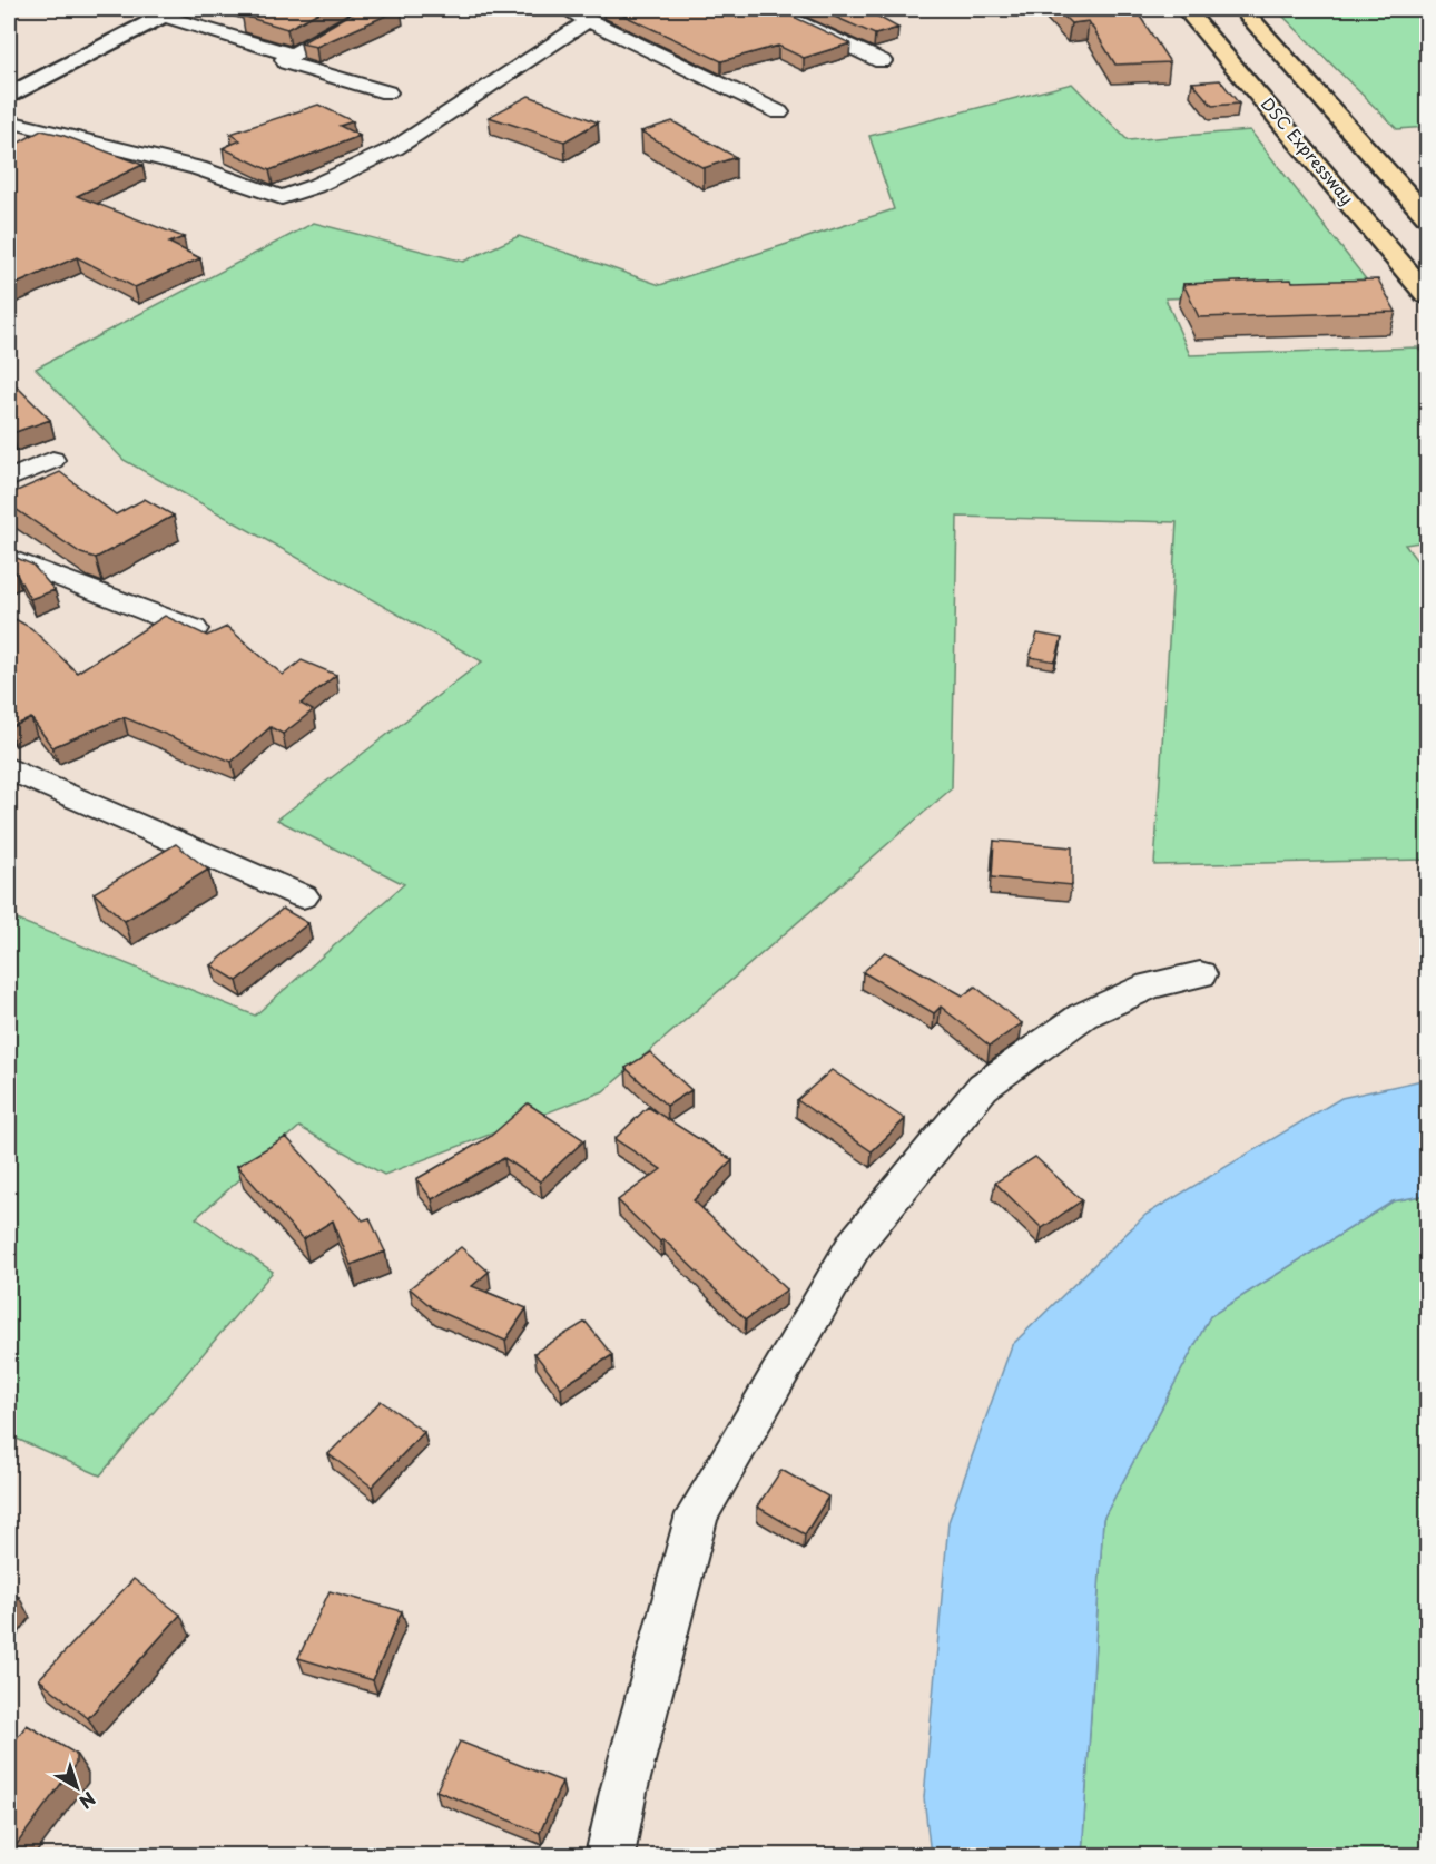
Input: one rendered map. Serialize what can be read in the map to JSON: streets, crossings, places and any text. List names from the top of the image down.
{
  "streets": {
    "main road": ["DSC Expressway"]
  },
  "north": "bottom right"
}
